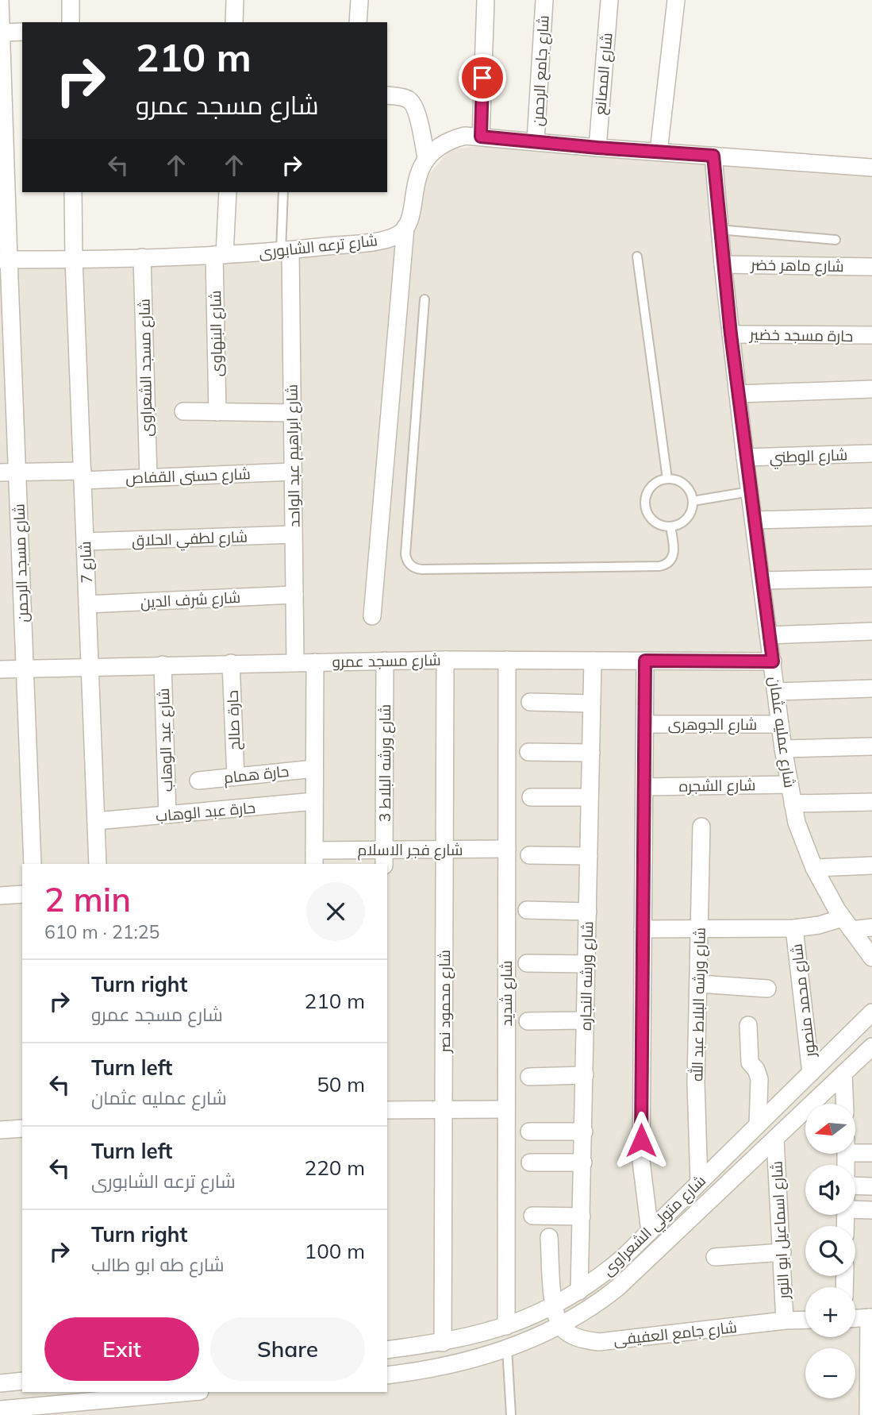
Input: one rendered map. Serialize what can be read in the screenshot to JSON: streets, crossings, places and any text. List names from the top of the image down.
{
  "streets": {
    "street": [
      "شارع جامع الرحمن",
      "شارع المصانع",
      "شارع ترعه الشابورى",
      "شارع ماهر خضر",
      "شارع البنهاوى",
      "حارة مسجد خضير",
      "شارع مسجد الشعراوى",
      "شارع ابراهيم عبد الواحد",
      "شارع الوطني",
      "شارع حسنى القفاص",
      "شارع لطفي الحلاق",
      "شارع 7",
      "شارع مسجد الرحمن",
      "شارع شرف الدين",
      "شارع مسجد عمرو",
      "حارة صالح",
      "شارع الجوهرى",
      "شارع عمليه عثمان",
      "شارع عبد الوهاب",
      "شارع ورشه البلاط 3",
      "حارة همام",
      "شارع الشجره",
      "حارة عبد الوهاب",
      "شارع فجر الاسلام",
      "شارع ورشه النجاره",
      "شارع شديد",
      "شارع محمد منصور",
      "شارع محمود نصر",
      "شارع ورشه البلاط عبد الله",
      "شارع متولي الشعراوى",
      "شارع اسماعيل ابو النور",
      "شارع جامع العفيفى"
    ]
  },
  "crossings": [
    ["شارع ترعه الشابورى", "شارع البنهاوى"],
    ["شارع ترعه الشابورى", "شارع مسجد الشعراوى"],
    ["شارع ترعه الشابورى", "شارع ابراهيم عبد الواحد"],
    ["شارع ترعه الشابورى", "شارع 7"],
    ["شارع ترعه الشابورى", "شارع مسجد الرحمن"],
    ["شارع ماهر خضر", "شارع عمليه عثمان"],
    ["حارة مسجد خضير", "شارع عمليه عثمان"],
    ["شارع مسجد الشعراوى", "شارع حسنى القفاص"],
    ["شارع ابراهيم عبد الواحد", "شارع حسنى القفاص"],
    ["شارع ابراهيم عبد الواحد", "شارع لطفي الحلاق"],
    ["شارع ابراهيم عبد الواحد", "شارع شرف الدين"],
    ["شارع ابراهيم عبد الواحد", "شارع مسجد عمرو"],
    ["شارع الوطني", "شارع عمليه عثمان"],
    ["شارع حسنى القفاص", "شارع 7"],
    ["شارع حسنى القفاص", "شارع مسجد الرحمن"],
    ["شارع لطفي الحلاق", "شارع 7"],
    ["شارع 7", "شارع شرف الدين"],
    ["شارع 7", "شارع مسجد عمرو"],
    ["شارع 7", "حارة عبد الوهاب"],
    ["شارع مسجد الرحمن", "شارع مسجد عمرو"],
    ["شارع مسجد عمرو", "حارة صالح"],
    ["شارع مسجد عمرو", "شارع عمليه عثمان"],
    ["شارع مسجد عمرو", "شارع عبد الوهاب"],
    ["شارع مسجد عمرو", "شارع ورشه البلاط 3"],
    ["شارع مسجد عمرو", "شارع ورشه النجاره"],
    ["شارع مسجد عمرو", "شارع شديد"],
    ["شارع مسجد عمرو", "شارع محمود نصر"],
    ["حارة صالح", "حارة همام"],
    ["شارع الجوهرى", "شارع عمليه عثمان"],
    ["شارع عمليه عثمان", "شارع الشجره"],
    ["شارع عبد الوهاب", "حارة عبد الوهاب"],
    ["شارع ورشه البلاط 3", "شارع فجر الاسلام"],
    ["شارع فجر الاسلام", "شارع شديد"],
    ["شارع فجر الاسلام", "شارع محمود نصر"],
    ["شارع ورشه النجاره", "شارع متولي الشعراوى"],
    ["شارع شديد", "شارع متولي الشعراوى"],
    ["شارع محمد منصور", "شارع متولي الشعراوى"],
    ["شارع محمود نصر", "شارع متولي الشعراوى"],
    ["شارع ورشه البلاط عبد الله", "شارع متولي الشعراوى"],
    ["شارع متولي الشعراوى", "شارع اسماعيل ابو النور"],
    ["شارع متولي الشعراوى", "شارع جامع العفيفى"],
    ["شارع اسماعيل ابو النور", "شارع جامع العفيفى"]
  ],
  "north": "left",
  "page": {
    "turn": ["210 m", "شارع مسجد عمرو"],
    "heading": ["2 min", "610 m · 21:25"],
    "list": [
      {
        "name": "Turn right",
        "note": "شارع مسجد عمرو",
        "value": "210 m"
      },
      {
        "name": "Turn left",
        "note": "شارع عمليه عثمان",
        "value": "50 m"
      },
      {
        "name": "Turn left",
        "note": "شارع ترعه الشابورى",
        "value": "220 m"
      },
      {
        "name": "Turn right",
        "note": "شارع طه ابو طالب",
        "value": "100 m"
      }
    ],
    "map_buttons": ["+", "−"],
    "buttons": ["Exit", "Share"]
  }
}
